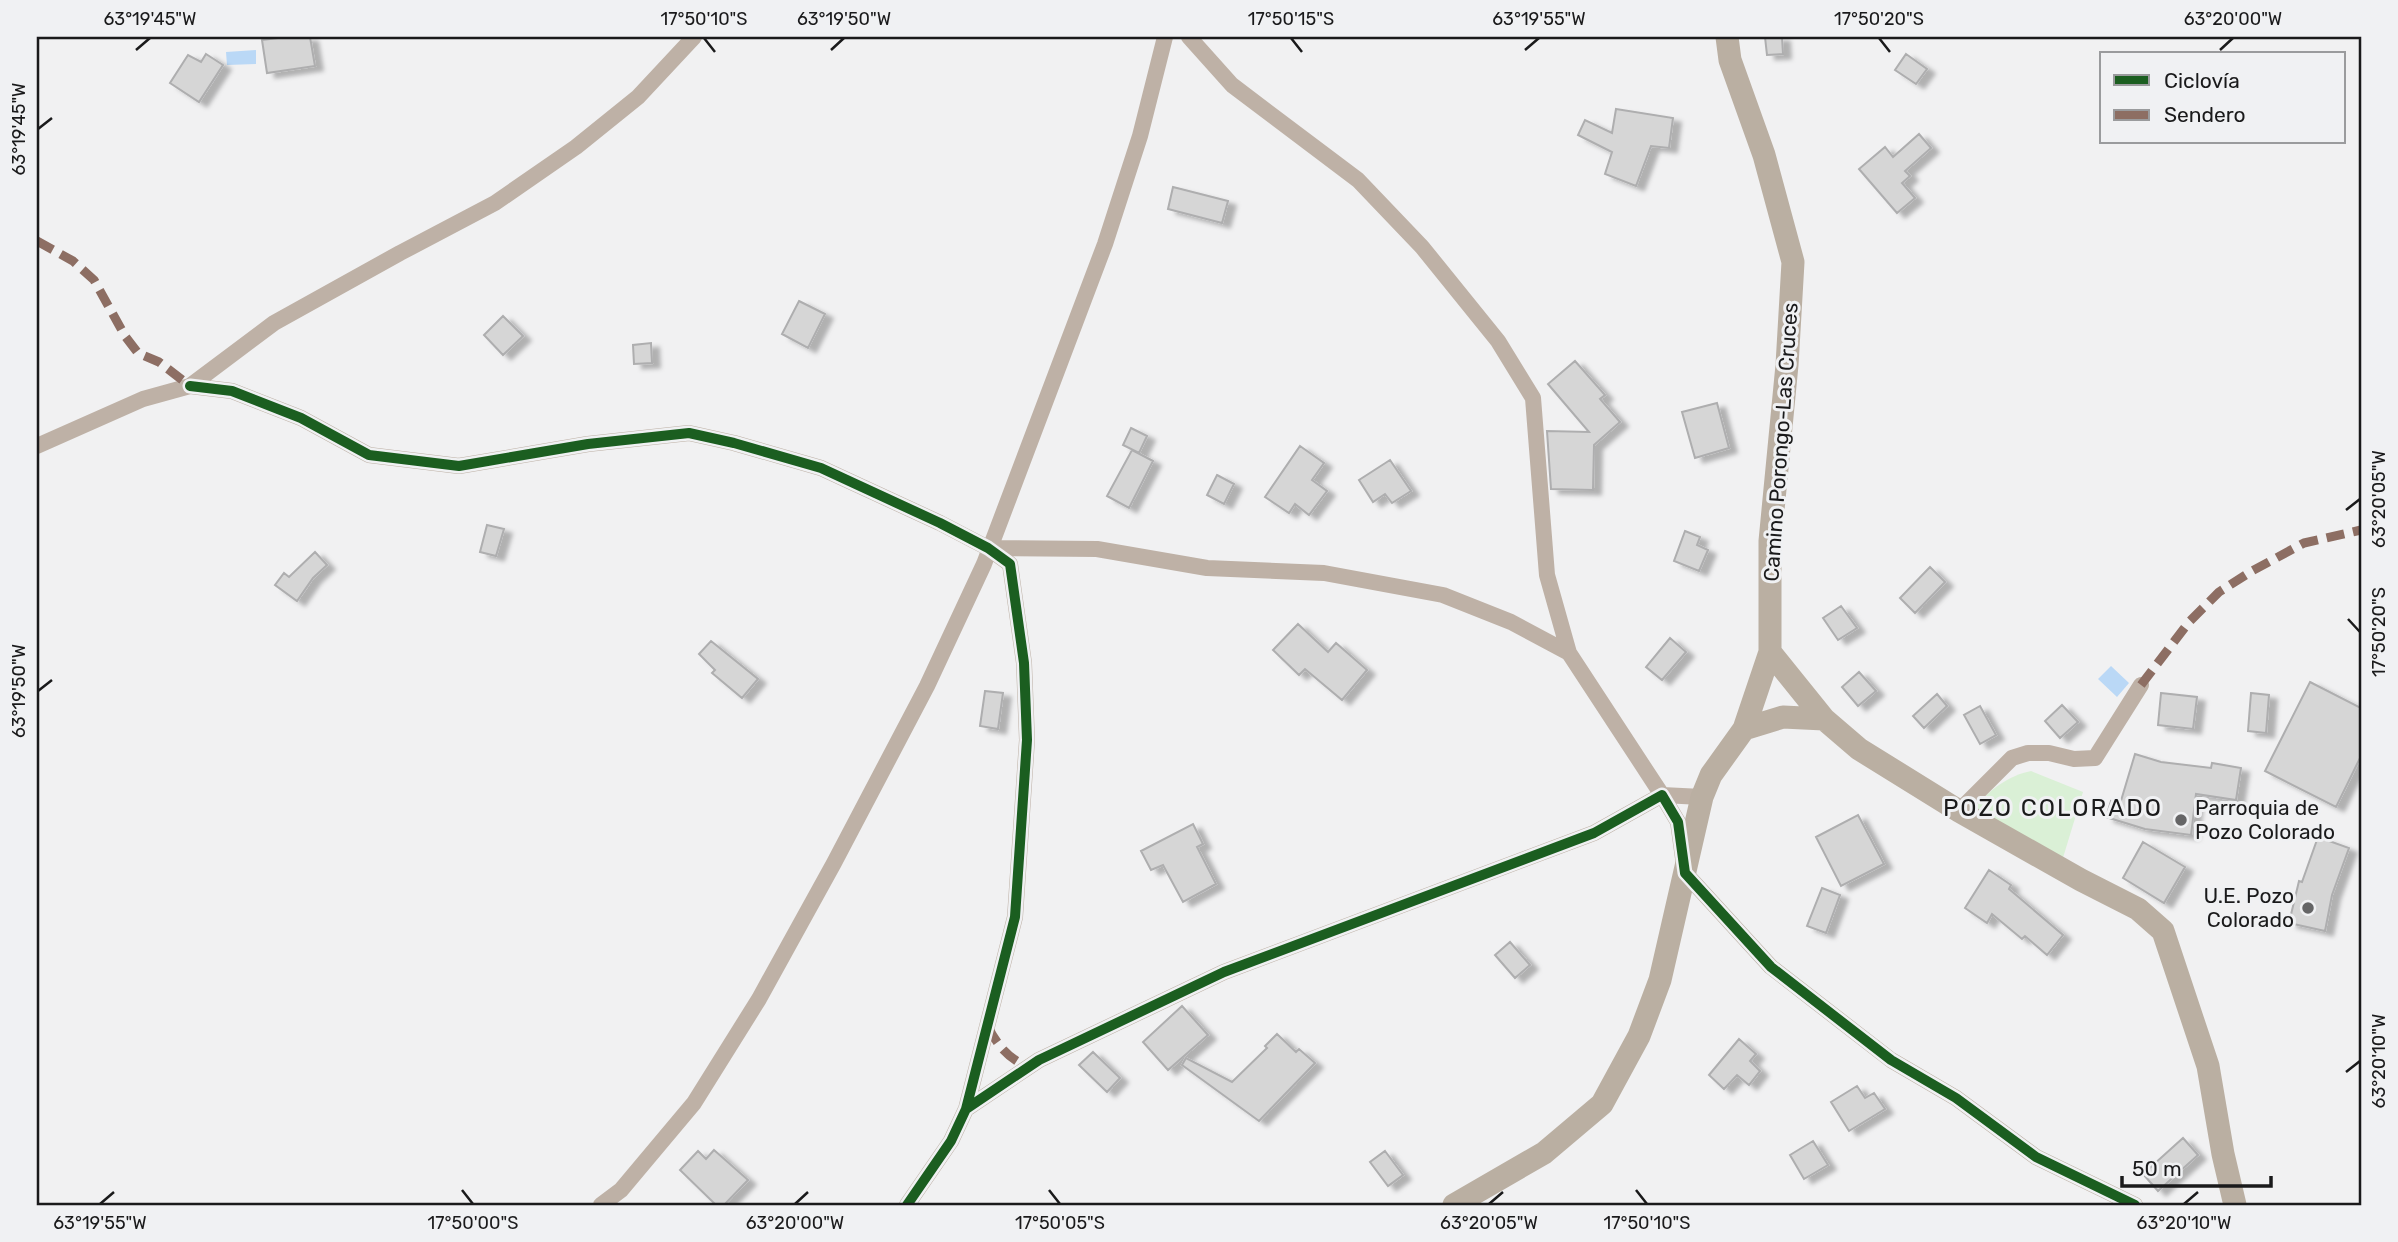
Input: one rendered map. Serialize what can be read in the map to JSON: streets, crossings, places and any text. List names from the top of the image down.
{
  "streets": {
    "main road": ["Camino Porongo-Las Cruces"]
  },
  "districts": ["POZO COLORADO"],
  "places": ["Parroquia de Pozo Colorado", "U.E. Pozo Colorado"],
  "legend": ["Ciclovía", "Sendero"],
  "scale_bar": "50 m",
  "coordinates": [
    "63°19'45\"W",
    "17°50'10\"S",
    "63°19'50\"W",
    "17°50'15\"S",
    "63°19'55\"W",
    "17°50'20\"S",
    "63°20'00\"W",
    "63°20'05\"W",
    "63°20'10\"W",
    "17°50'00\"S",
    "17°50'05\"S"
  ]
}
